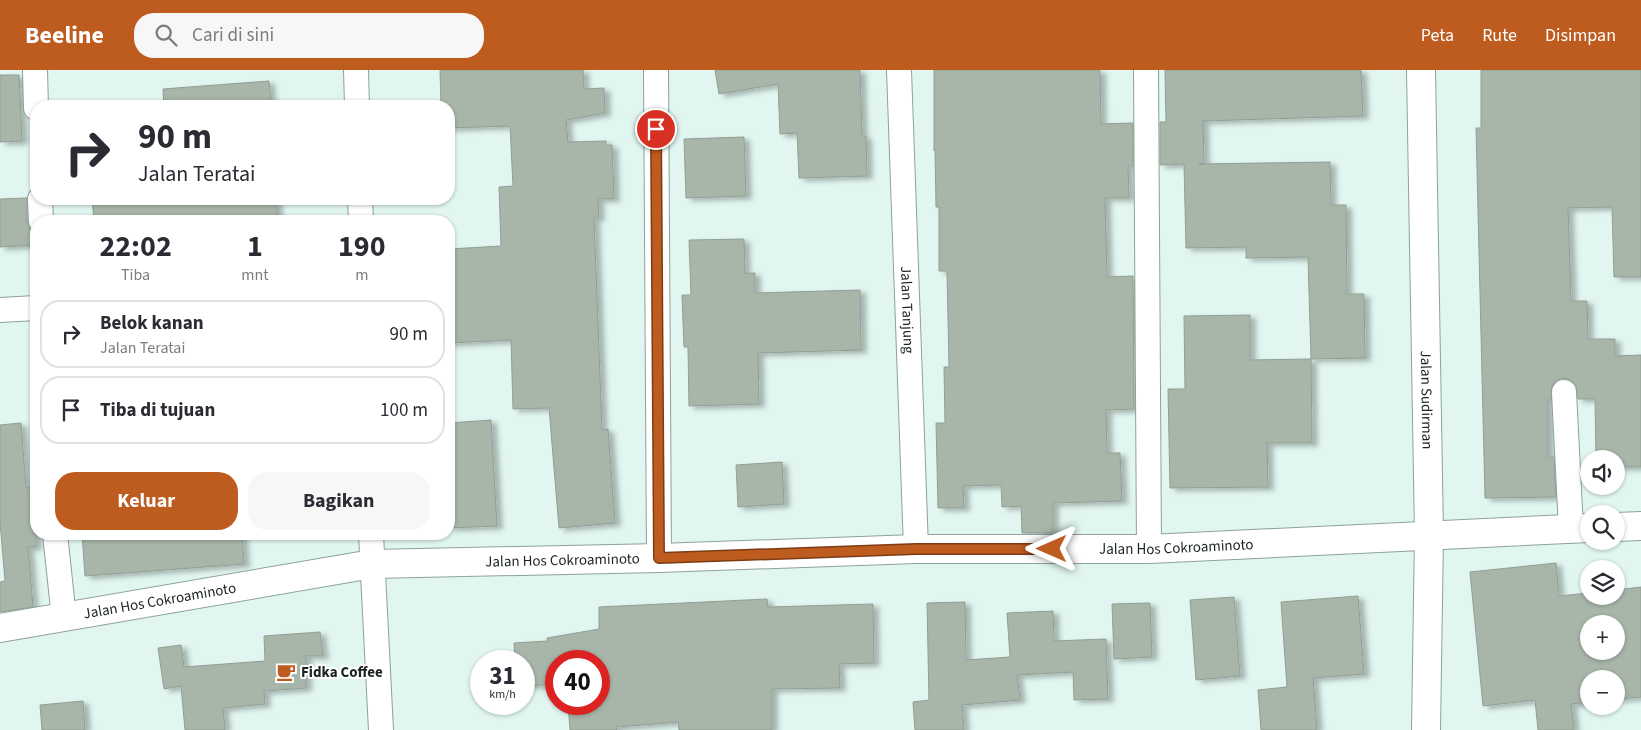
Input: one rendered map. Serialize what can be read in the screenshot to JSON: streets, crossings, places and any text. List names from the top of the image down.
{
  "streets": {
    "street": ["Jalan Tanjung", "Jalan Sudirman", "Jalan Hos Cokroaminoto"]
  },
  "crossings": [
    ["Jalan Tanjung", "Jalan Hos Cokroaminoto"],
    ["Jalan Sudirman", "Jalan Hos Cokroaminoto"]
  ],
  "places": {
    "cafe": ["Fidka Coffee"]
  },
  "page": {
    "header": "Beeline",
    "search": "Cari di sini",
    "nav": ["Peta", "Rute", "Disimpan"],
    "turn": ["90 m", "Jalan Teratai"],
    "eta": [
      "22:02",
      "Tiba",
      "1",
      "mnt",
      "190",
      "m"
    ],
    "list": [
      {
        "name": "Belok kanan",
        "note": "Jalan Teratai",
        "value": "90 m"
      },
      {
        "name": "Tiba di tujuan",
        "value": "100 m"
      }
    ],
    "map_buttons": ["+", "−"],
    "buttons": ["Keluar", "Bagikan"],
    "speed": "31 km/h",
    "limit": "40"
  }
}
